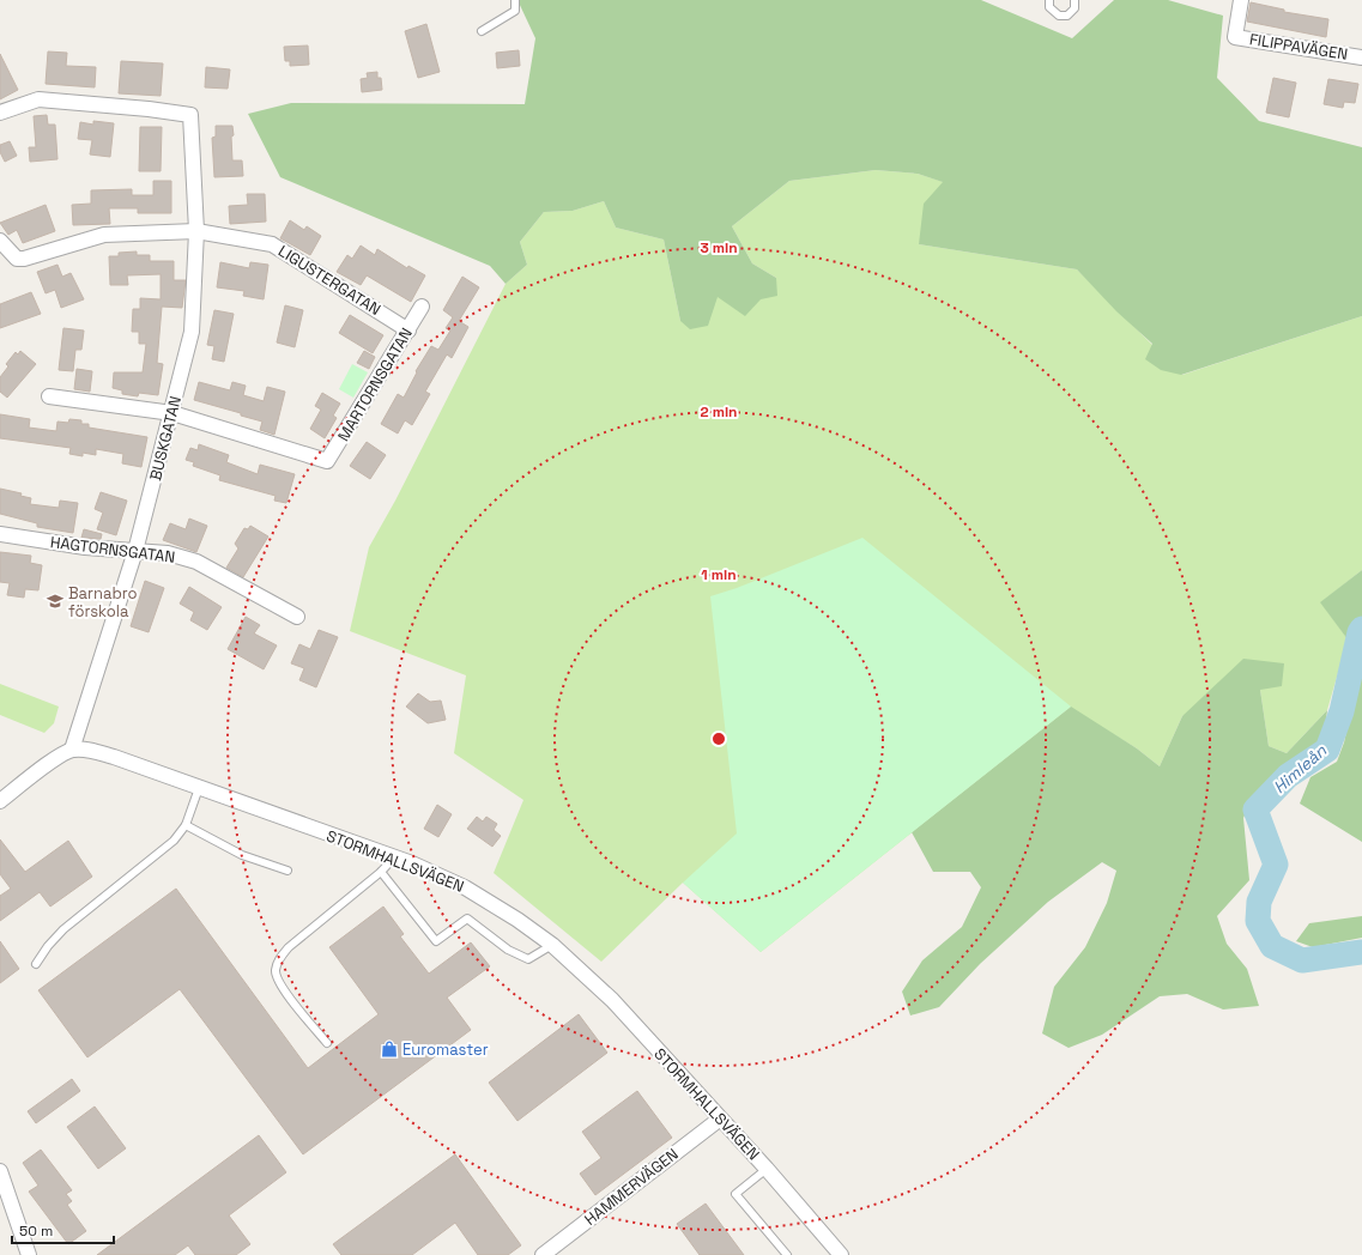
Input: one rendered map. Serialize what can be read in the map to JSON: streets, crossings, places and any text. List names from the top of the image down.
{
  "streets": {
    "street": [
      "FILIPPAVÄGEN",
      "LIGUSTERGATAN",
      "MARTORNSGATAN",
      "BUSKGATAN",
      "HAGTORNSGATAN",
      "STORMHALLSVÄGEN",
      "HAMMERVÄGEN"
    ]
  },
  "crossings": [
    ["LIGUSTERGATAN", "MARTORNSGATAN"],
    ["LIGUSTERGATAN", "BUSKGATAN"],
    ["MARTORNSGATAN", "BUSKGATAN"],
    ["BUSKGATAN", "HAGTORNSGATAN"],
    ["BUSKGATAN", "STORMHALLSVÄGEN"],
    ["STORMHALLSVÄGEN", "HAMMERVÄGEN"]
  ],
  "water": ["Himleån"],
  "places": {
    "school or university": ["Barnabro förskola"],
    "shop": ["Euromaster"]
  },
  "scale_bar": "50 m",
  "rings": ["3 min", "2 min", "1 min"]
}
